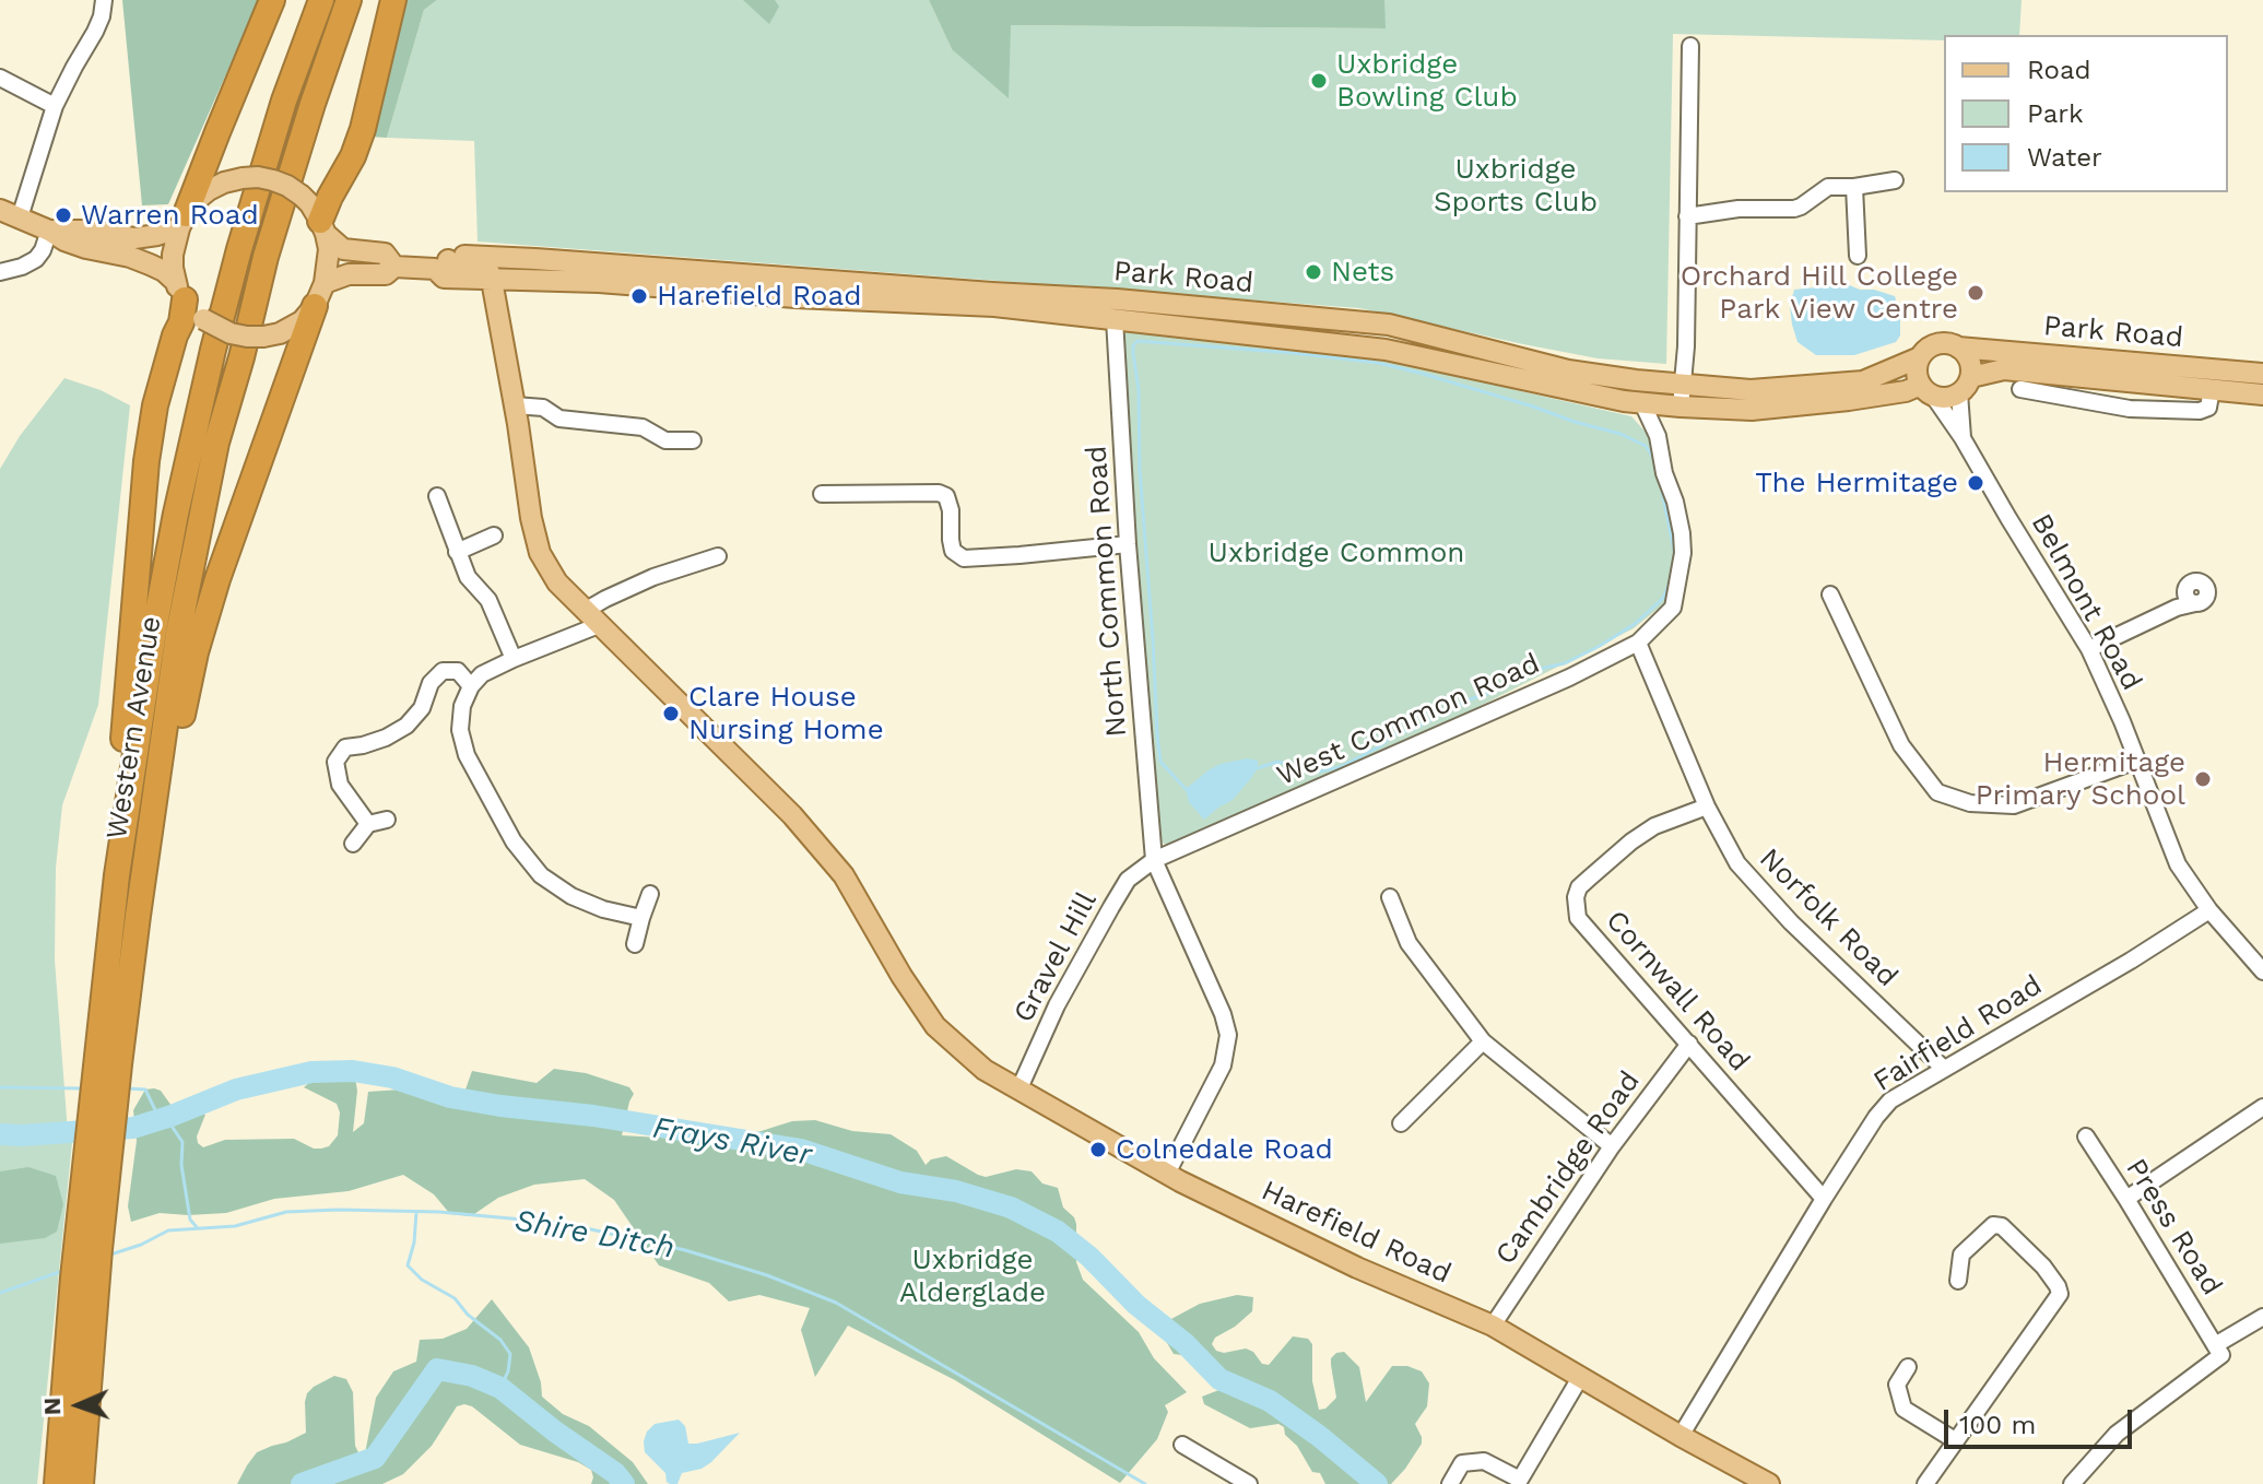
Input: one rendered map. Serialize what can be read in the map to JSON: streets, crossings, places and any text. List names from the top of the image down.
{
  "streets": {
    "highway": ["Western Avenue"],
    "main road": ["Park Road", "Harefield Road"],
    "street": [
      "North Common Road",
      "Belmont Road",
      "West Common Road",
      "Norfolk Road",
      "Gravel Hill",
      "Cornwall Road",
      "Fairfield Road",
      "Cambridge Road",
      "Press Road"
    ]
  },
  "crossings": [
    ["Park Road", "North Common Road"],
    ["Park Road", "Belmont Road"],
    ["Park Road", "Harefield Road"],
    ["North Common Road", "West Common Road"],
    ["North Common Road", "Gravel Hill"],
    ["Belmont Road", "Fairfield Road"],
    ["West Common Road", "Norfolk Road"],
    ["West Common Road", "Gravel Hill"],
    ["Norfolk Road", "Cornwall Road"],
    ["Norfolk Road", "Fairfield Road"],
    ["Gravel Hill", "Harefield Road"],
    ["Cornwall Road", "Fairfield Road"],
    ["Cornwall Road", "Cambridge Road"],
    ["Fairfield Road", "Harefield Road"],
    ["Cambridge Road", "Harefield Road"]
  ],
  "water": ["Frays River", "Shire Ditch"],
  "parks": ["Uxbridge Sports Club", "Uxbridge Common", "Uxbridge Alderglade"],
  "places": [
    "Uxbridge Bowling Club",
    "Warren Road",
    "Nets",
    "Orchard Hill College Park View Centre",
    "Harefield Road",
    "The Hermitage",
    "Clare House Nursing Home",
    "Hermitage Primary School",
    "Colnedale Road"
  ],
  "legend": ["Road", "Park", "Water"],
  "scale_bar": "100 m",
  "north": "left"
}
